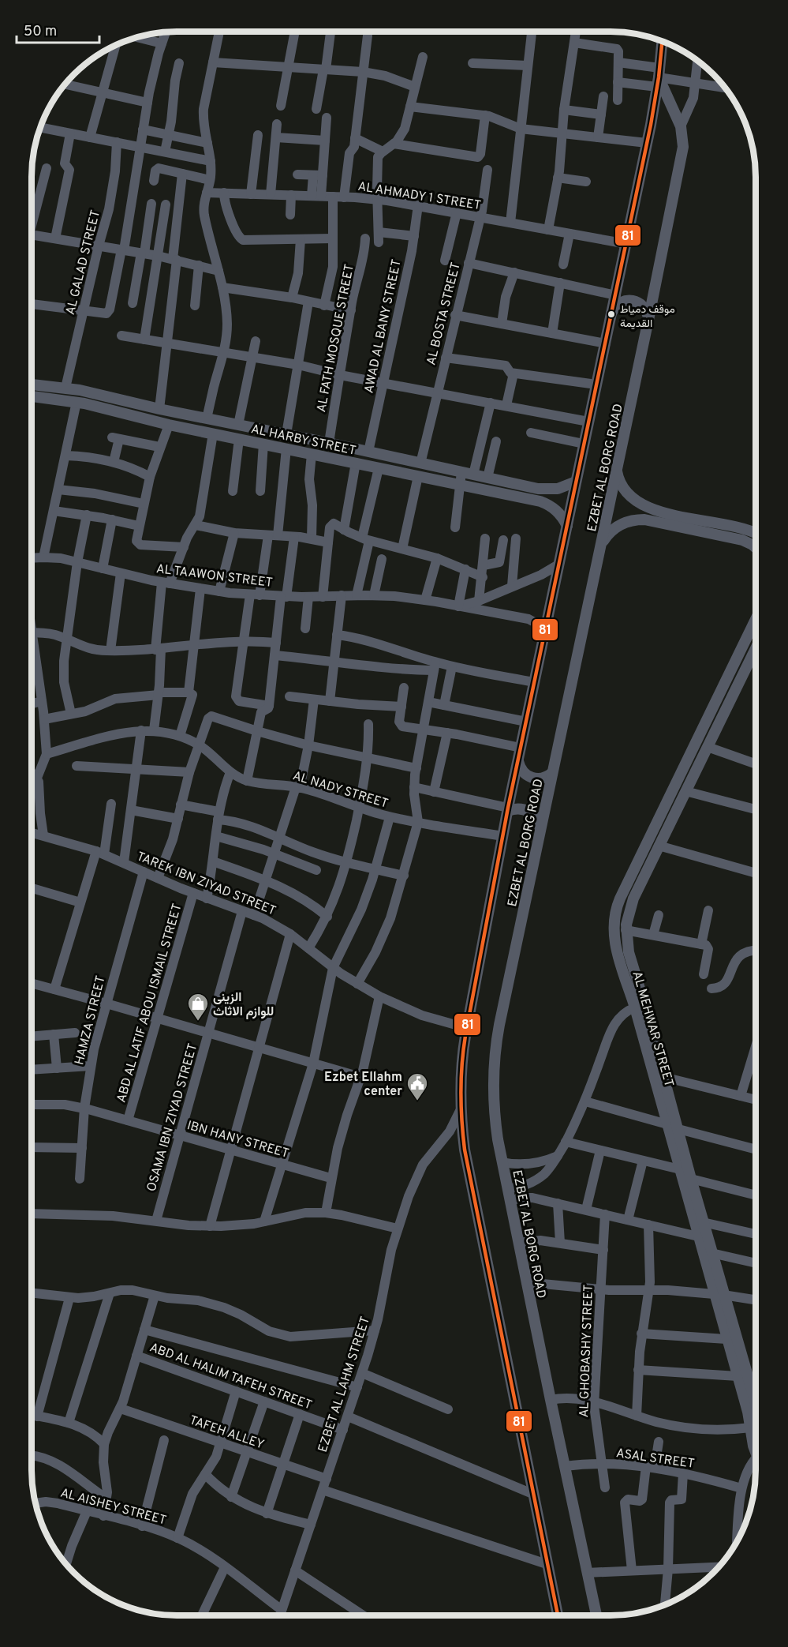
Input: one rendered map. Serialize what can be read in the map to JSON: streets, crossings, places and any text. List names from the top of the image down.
{
  "streets": {
    "street": [
      "AL AHMADY 1 STREET",
      "AL GALAD STREET",
      "AL BOSTA STREET",
      "AWAD AL BANY STREET",
      "AL FATH MOSQUE STREET",
      "AL HARBY STREET",
      "EZBET AL BORG ROAD",
      "AL TAAWON STREET",
      "AL NADY STREET",
      "TAREK IBN ZIYAD STREET",
      "ABD AL LATIF ABOU ISMAIL STREET",
      "HAMZA STREET",
      "AL MEHWAR STREET",
      "OSAMA IBN ZIYAD STREET",
      "IBN HANY STREET",
      "AL GHOBASHY STREET",
      "ABD AL HALIM TAFEH STREET",
      "EZBET AL LAHM STREET",
      "TAFEH ALLEY",
      "ASAL STREET",
      "AL AISHEY STREET"
    ]
  },
  "crossings": [
    ["AL AHMADY 1 STREET", "AL BOSTA STREET"],
    ["AL AHMADY 1 STREET", "AWAD AL BANY STREET"],
    ["AL AHMADY 1 STREET", "EZBET AL BORG ROAD"],
    ["AL GALAD STREET", "AL HARBY STREET"],
    ["AL BOSTA STREET", "AL HARBY STREET"],
    ["AWAD AL BANY STREET", "AL HARBY STREET"],
    ["AL FATH MOSQUE STREET", "AL HARBY STREET"],
    ["AL HARBY STREET", "EZBET AL BORG ROAD"],
    ["EZBET AL BORG ROAD", "AL TAAWON STREET"],
    ["EZBET AL BORG ROAD", "AL NADY STREET"],
    ["EZBET AL BORG ROAD", "TAREK IBN ZIYAD STREET"],
    ["EZBET AL BORG ROAD", "EZBET AL LAHM STREET"],
    ["EZBET AL BORG ROAD", "ASAL STREET"],
    ["TAREK IBN ZIYAD STREET", "ABD AL LATIF ABOU ISMAIL STREET"],
    ["TAREK IBN ZIYAD STREET", "HAMZA STREET"],
    ["TAREK IBN ZIYAD STREET", "OSAMA IBN ZIYAD STREET"],
    ["ABD AL LATIF ABOU ISMAIL STREET", "IBN HANY STREET"],
    ["HAMZA STREET", "IBN HANY STREET"],
    ["OSAMA IBN ZIYAD STREET", "IBN HANY STREET"],
    ["AL GHOBASHY STREET", "ASAL STREET"],
    ["ABD AL HALIM TAFEH STREET", "EZBET AL LAHM STREET"],
    ["EZBET AL LAHM STREET", "TAFEH ALLEY"],
    ["EZBET AL LAHM STREET", "AL AISHEY STREET"]
  ],
  "places": {
    "other": ["موقف دمياط القديمة"],
    "shop": ["الزينى للوازم الاثاث"],
    "public building": ["Ezbet Ellahm center"]
  },
  "lines": ["transit line 81"],
  "scale_bar": "50 m"
}
